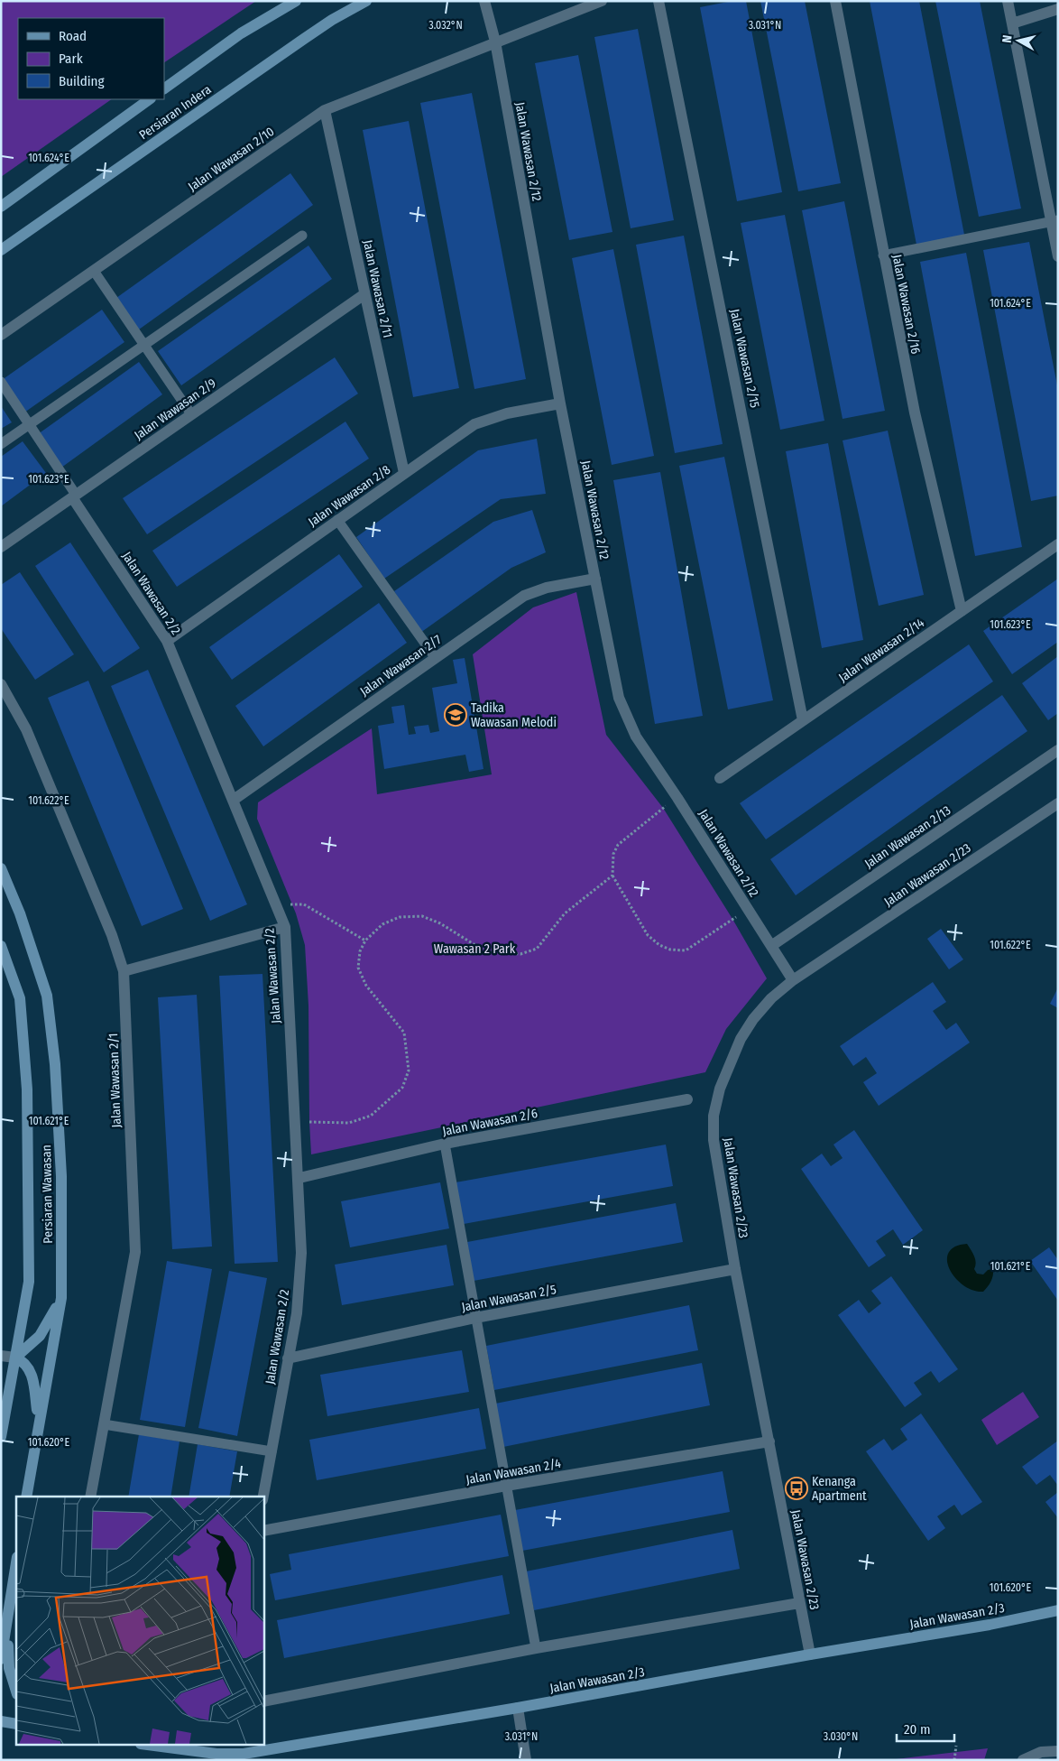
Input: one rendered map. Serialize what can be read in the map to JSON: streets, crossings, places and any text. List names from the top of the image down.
{
  "streets": {
    "main road": ["Persiaran Indera", "Persiaran Wawasan", "Jalan Wawasan 2/3"],
    "street": [
      "Jalan Wawasan 2/12",
      "Jalan Wawasan 2/10",
      "Jalan Wawasan 2/11",
      "Jalan Wawasan 2/16",
      "Jalan Wawasan 2/15",
      "Jalan Wawasan 2/9",
      "Jalan Wawasan 2/8",
      "Jalan Wawasan 2/2",
      "Jalan Wawasan 2/14",
      "Jalan Wawasan 2/7",
      "Jalan Wawasan 2/13",
      "Jalan Wawasan 2/23",
      "Jalan Wawasan 2/1",
      "Jalan Wawasan 2/6",
      "Jalan Wawasan 2/5",
      "Jalan Wawasan 2/4"
    ]
  },
  "crossings": [
    ["Jalan Wawasan 2/12", "Jalan Wawasan 2/10"],
    ["Jalan Wawasan 2/12", "Jalan Wawasan 2/8"],
    ["Jalan Wawasan 2/12", "Jalan Wawasan 2/7"],
    ["Jalan Wawasan 2/12", "Jalan Wawasan 2/13"],
    ["Jalan Wawasan 2/12", "Jalan Wawasan 2/23"],
    ["Jalan Wawasan 2/10", "Jalan Wawasan 2/11"],
    ["Jalan Wawasan 2/11", "Jalan Wawasan 2/9"],
    ["Jalan Wawasan 2/11", "Jalan Wawasan 2/8"],
    ["Jalan Wawasan 2/16", "Jalan Wawasan 2/14"],
    ["Jalan Wawasan 2/15", "Jalan Wawasan 2/14"],
    ["Jalan Wawasan 2/9", "Jalan Wawasan 2/2"],
    ["Jalan Wawasan 2/8", "Jalan Wawasan 2/2"],
    ["Jalan Wawasan 2/2", "Jalan Wawasan 2/7"],
    ["Jalan Wawasan 2/2", "Jalan Wawasan 2/6"],
    ["Jalan Wawasan 2/2", "Jalan Wawasan 2/5"],
    ["Jalan Wawasan 2/23", "Jalan Wawasan 2/5"],
    ["Jalan Wawasan 2/23", "Jalan Wawasan 2/4"],
    ["Jalan Wawasan 2/23", "Jalan Wawasan 2/3"]
  ],
  "parks": ["Wawasan 2 Park"],
  "places": {
    "school or university": ["Tadika Wawasan Melodi"],
    "bus stop": ["Kenanga Apartment"]
  },
  "legend": ["Road", "Park", "Building"],
  "scale_bar": "20 m",
  "north": "left",
  "coordinates": [
    "3.032°N",
    "3.031°N",
    "101.624°E",
    "101.623°E",
    "101.622°E",
    "101.621°E",
    "101.620°E",
    "3.030°N"
  ]
}
